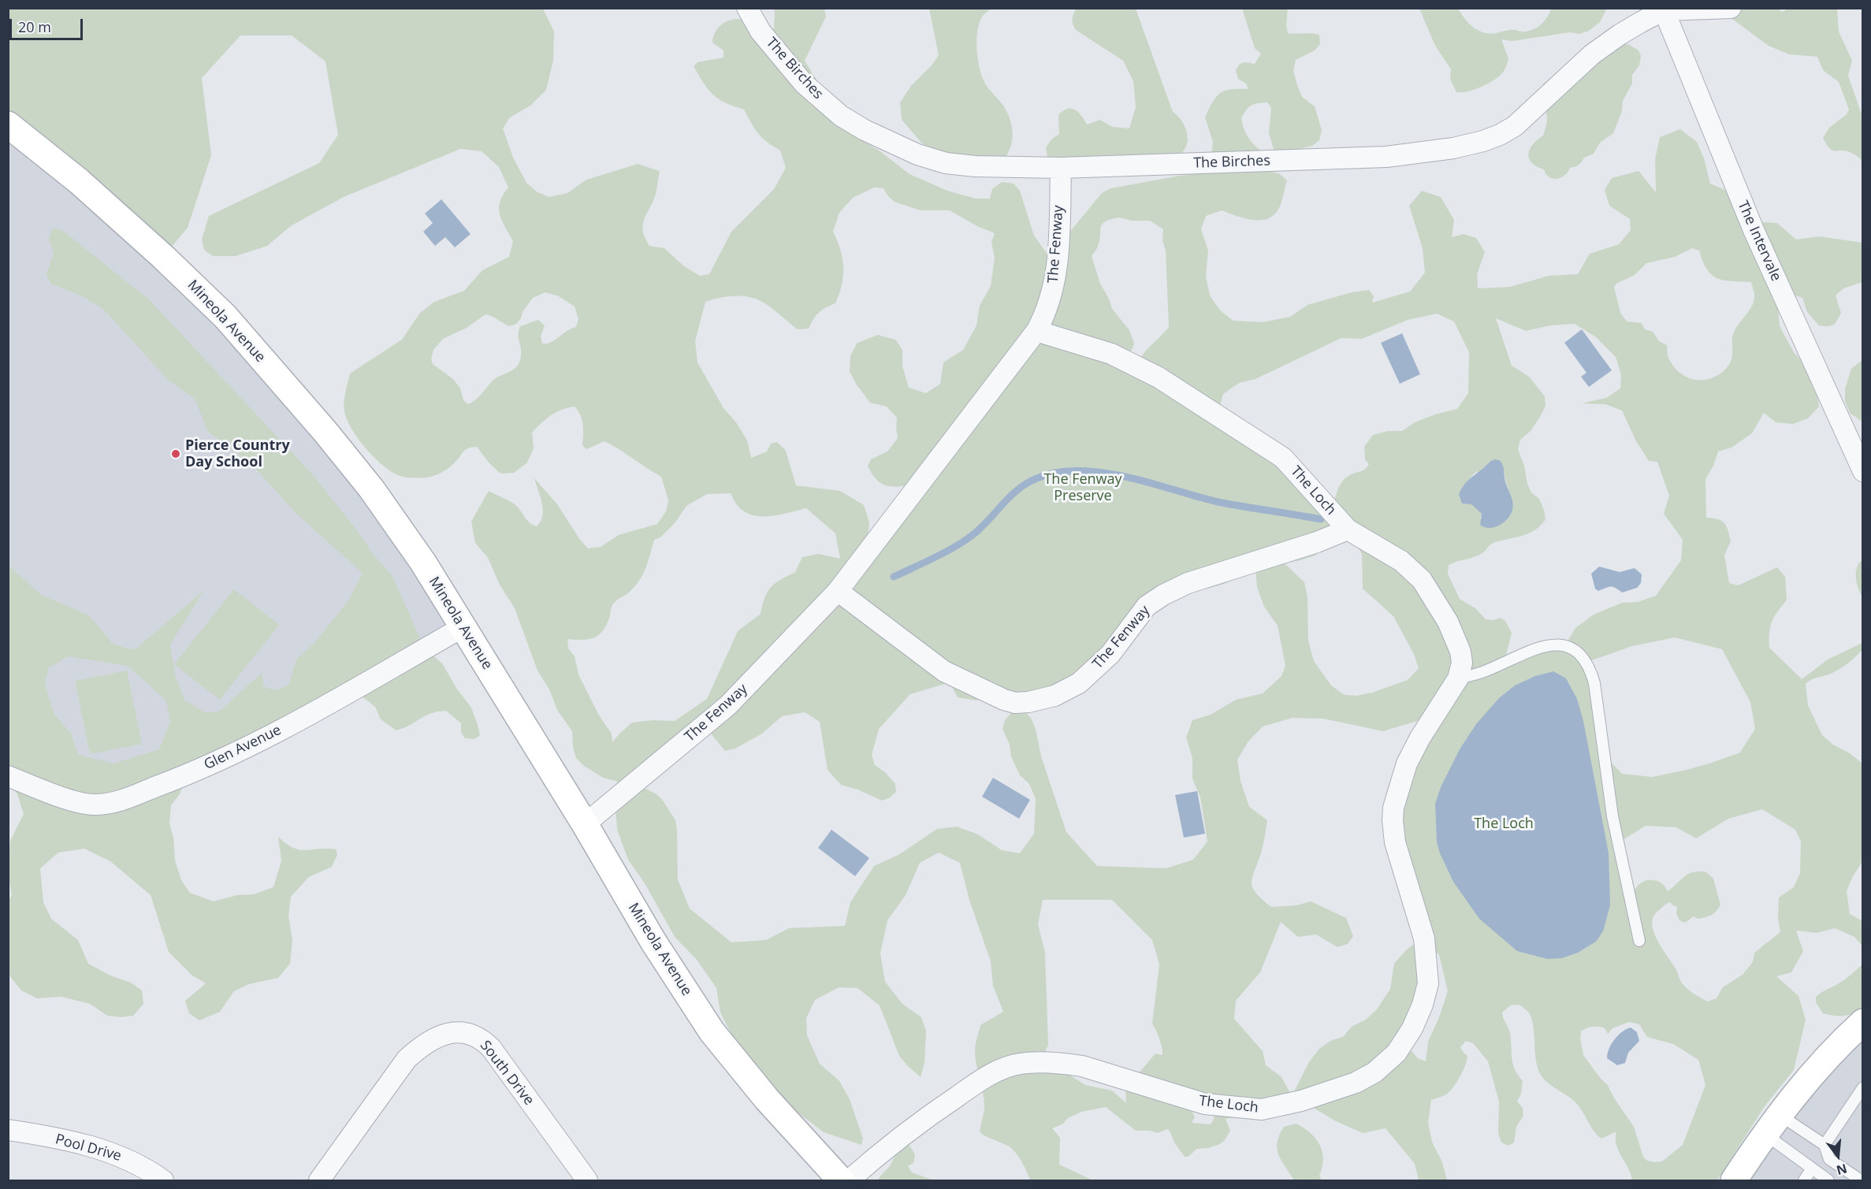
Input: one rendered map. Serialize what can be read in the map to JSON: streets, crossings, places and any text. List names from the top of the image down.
{
  "streets": {
    "main road": ["Mineola Avenue"],
    "street": [
      "The Birches",
      "The Intervale",
      "The Fenway",
      "The Loch",
      "Glen Avenue",
      "South Drive",
      "Pool Drive"
    ]
  },
  "crossings": [
    ["The Birches", "The Intervale"],
    ["The Birches", "The Fenway"],
    ["The Fenway", "Mineola Avenue"],
    ["The Fenway", "The Loch"],
    ["Mineola Avenue", "Glen Avenue"]
  ],
  "parks": ["The Fenway Preserve", "The Loch"],
  "places": ["Pierce Country Day School"],
  "scale_bar": "20 m",
  "north": "bottom"
}
